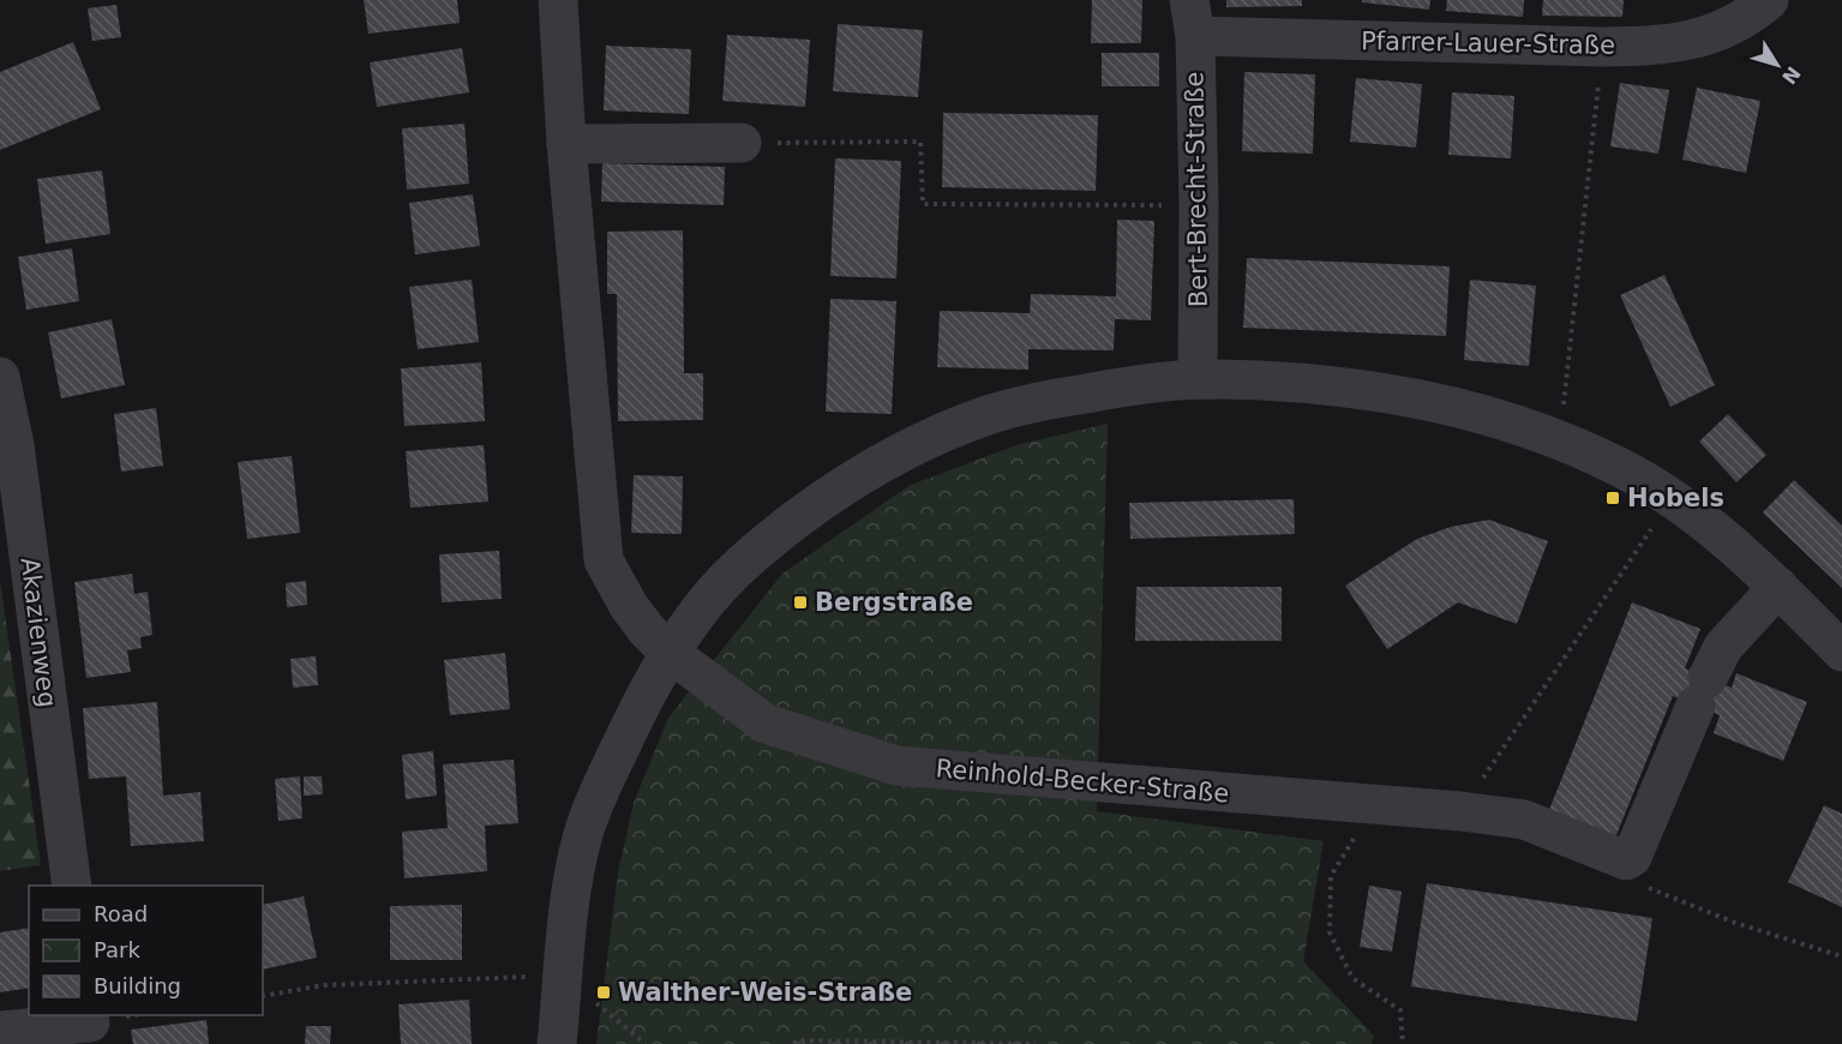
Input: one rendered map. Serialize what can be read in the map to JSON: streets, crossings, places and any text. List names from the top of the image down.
{
  "streets": {
    "street": [
      "Pfarrer-Lauer-Straße",
      "Bert-Brecht-Straße",
      "Akazienweg",
      "Reinhold-Becker-Straße"
    ]
  },
  "crossings": [
    ["Pfarrer-Lauer-Straße", "Bert-Brecht-Straße"]
  ],
  "places": {
    "transit": ["Hobels", "Bergstraße", "Walther-Weis-Straße"]
  },
  "legend": ["Road", "Park", "Building"],
  "north": "bottom right"
}
